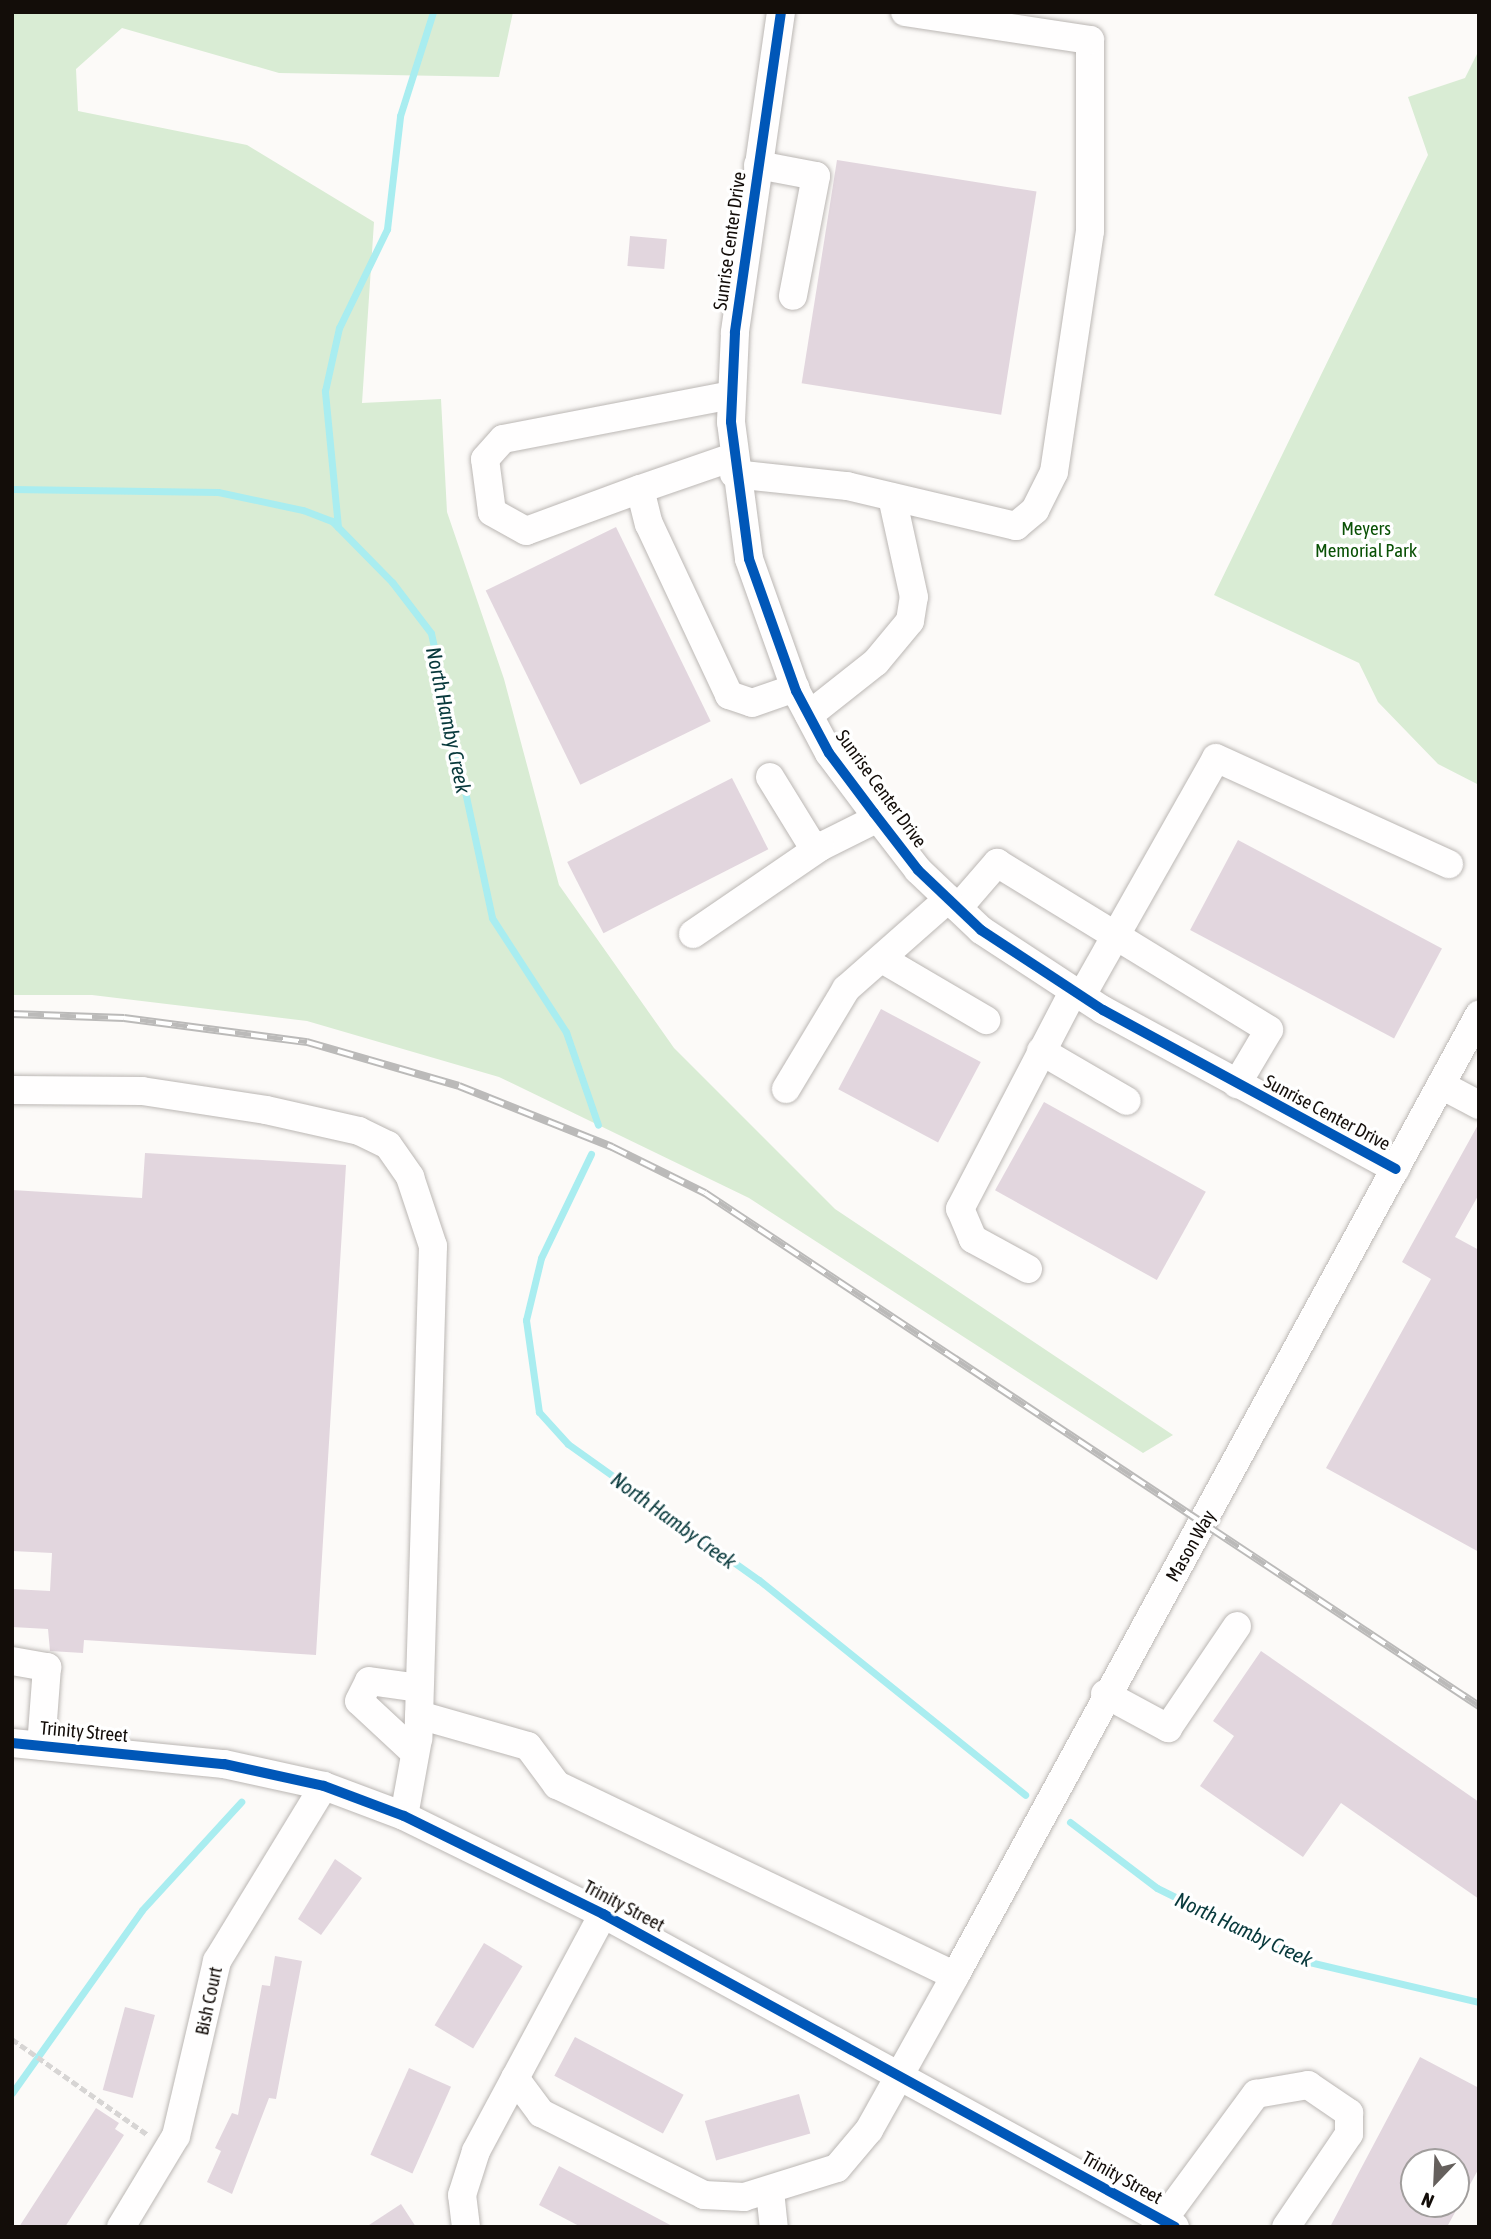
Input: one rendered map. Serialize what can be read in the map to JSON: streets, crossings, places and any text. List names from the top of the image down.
{
  "streets": {
    "street": [
      "Sunrise Center Drive",
      "Mason Way",
      "Trinity Street",
      "Bish Court"
    ]
  },
  "crossings": [
    ["Sunrise Center Drive", "Mason Way"],
    ["Mason Way", "Trinity Street"],
    ["Trinity Street", "Bish Court"]
  ],
  "water": ["North Hamby Creek"],
  "parks": ["Meyers Memorial Park"],
  "north": "bottom left"
}
